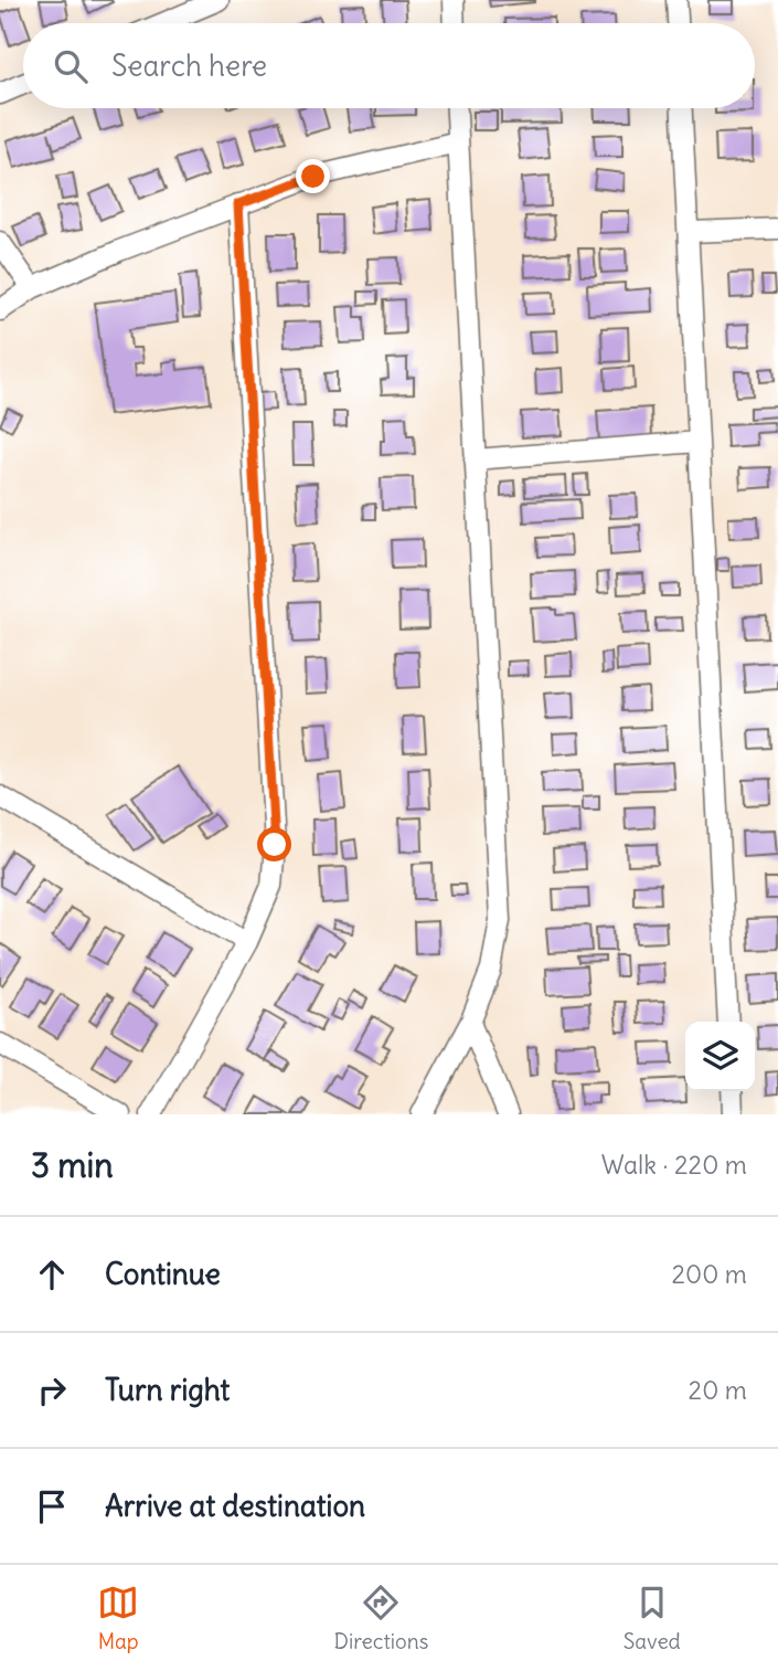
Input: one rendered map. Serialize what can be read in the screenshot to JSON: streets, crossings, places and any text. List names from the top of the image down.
{
  "page": {
    "search": "Search here",
    "heading": ["3 min", "Walk · 220 m"],
    "list": [
      ["Continue", "200 m"],
      ["Turn right", "20 m"],
      "Arrive at destination"
    ],
    "nav": ["Map", "Directions", "Saved"]
  }
}
